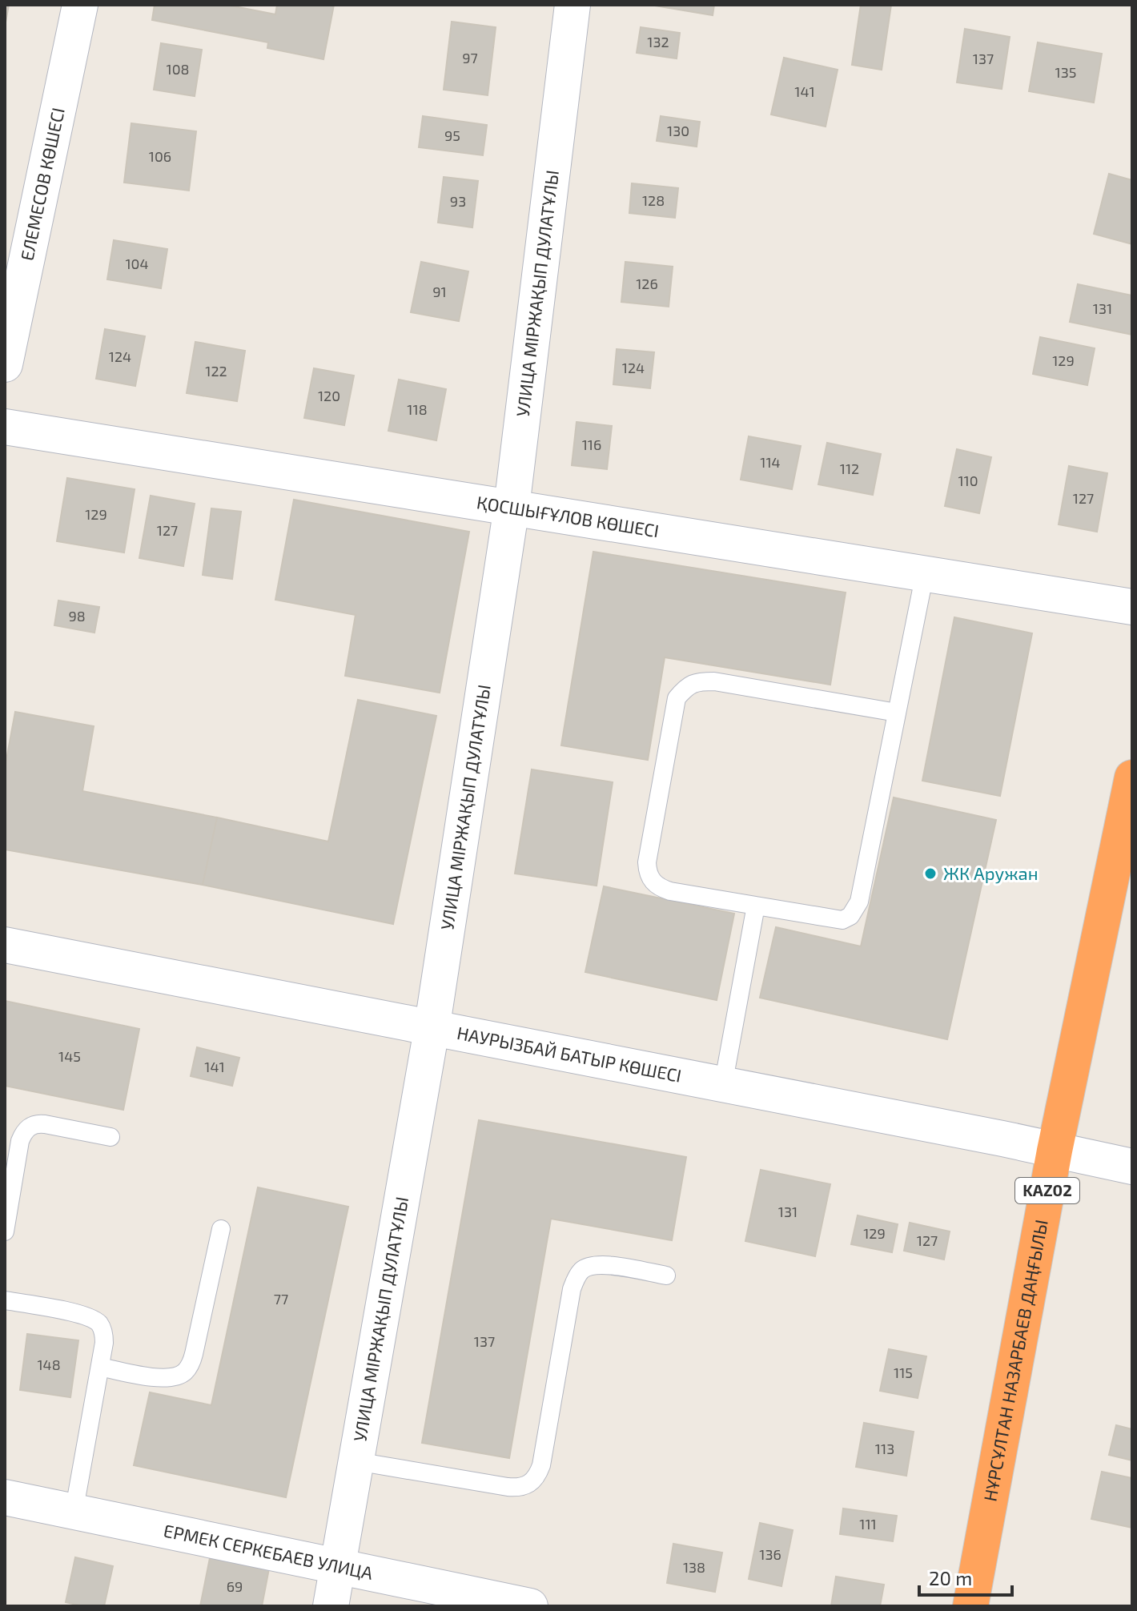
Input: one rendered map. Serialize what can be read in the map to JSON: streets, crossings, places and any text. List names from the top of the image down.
{
  "streets": {
    "highway": ["KАZ02", "НҰРСҰЛТАН НАЗАРБАЕВ ДАҢҒЫЛЫ"],
    "street": [
      "ЕЛЕМЕСОВ КӨШЕСІ",
      "УЛИЦА МІРЖАҚЫП ДУЛАТҰЛЫ",
      "ҚОСШЫҒҰЛОВ КӨШЕСІ",
      "НАУРЫЗБАЙ БАТЫР КӨШЕСІ",
      "ЕРМЕК СЕРКЕБАЕВ УЛИЦА"
    ]
  },
  "crossings": [
    ["УЛИЦА МІРЖАҚЫП ДУЛАТҰЛЫ", "ҚОСШЫҒҰЛОВ КӨШЕСІ"],
    ["УЛИЦА МІРЖАҚЫП ДУЛАТҰЛЫ", "НАУРЫЗБАЙ БАТЫР КӨШЕСІ"],
    ["УЛИЦА МІРЖАҚЫП ДУЛАТҰЛЫ", "ЕРМЕК СЕРКЕБАЕВ УЛИЦА"],
    ["НАУРЫЗБАЙ БАТЫР КӨШЕСІ", "НҰРСҰЛТАН НАЗАРБАЕВ ДАҢҒЫЛЫ"]
  ],
  "places": ["ЖК Аружан"],
  "house_numbers": [
    "132",
    "97",
    "137",
    "108",
    "135",
    "141",
    "130",
    "95",
    "106",
    "128",
    "93",
    "104",
    "126",
    "91",
    "131",
    "124",
    "129",
    "124",
    "122",
    "120",
    "118",
    "116",
    "114",
    "112",
    "110",
    "127",
    "129",
    "127",
    "98",
    "145",
    "141",
    "131",
    "129",
    "127",
    "77",
    "137",
    "148",
    "115",
    "113",
    "111",
    "136",
    "138",
    "69"
  ],
  "scale_bar": "20 m"
}
